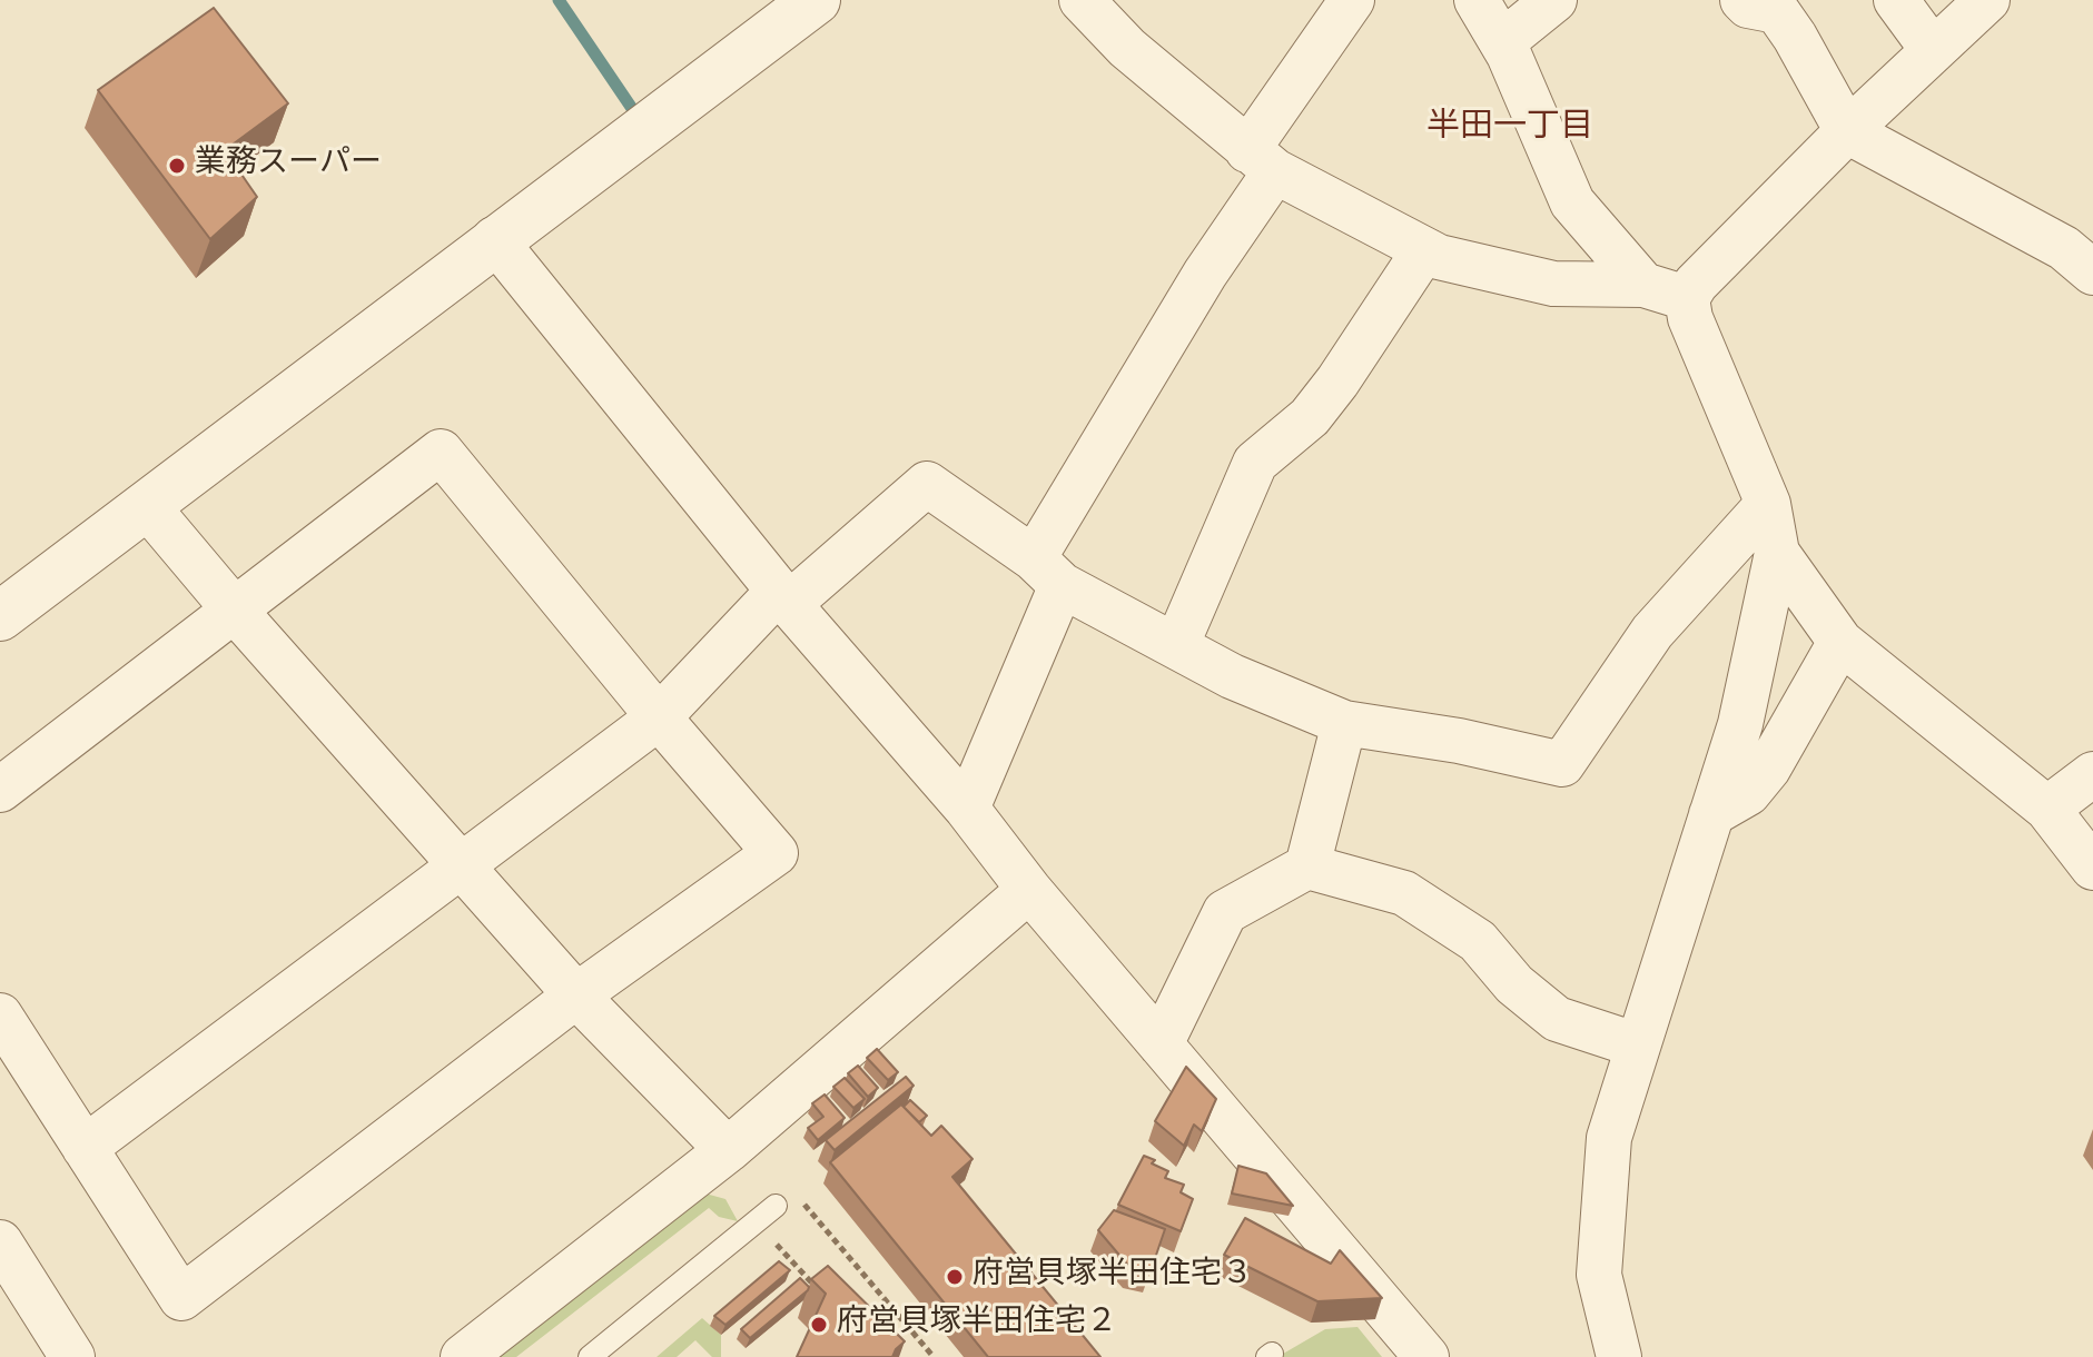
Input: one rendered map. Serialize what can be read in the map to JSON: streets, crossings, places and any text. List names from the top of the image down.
{
  "districts": ["半田一丁目"],
  "places": ["業務スーパー", "府営貝塚半田住宅３", "府営貝塚半田住宅２"]
}
